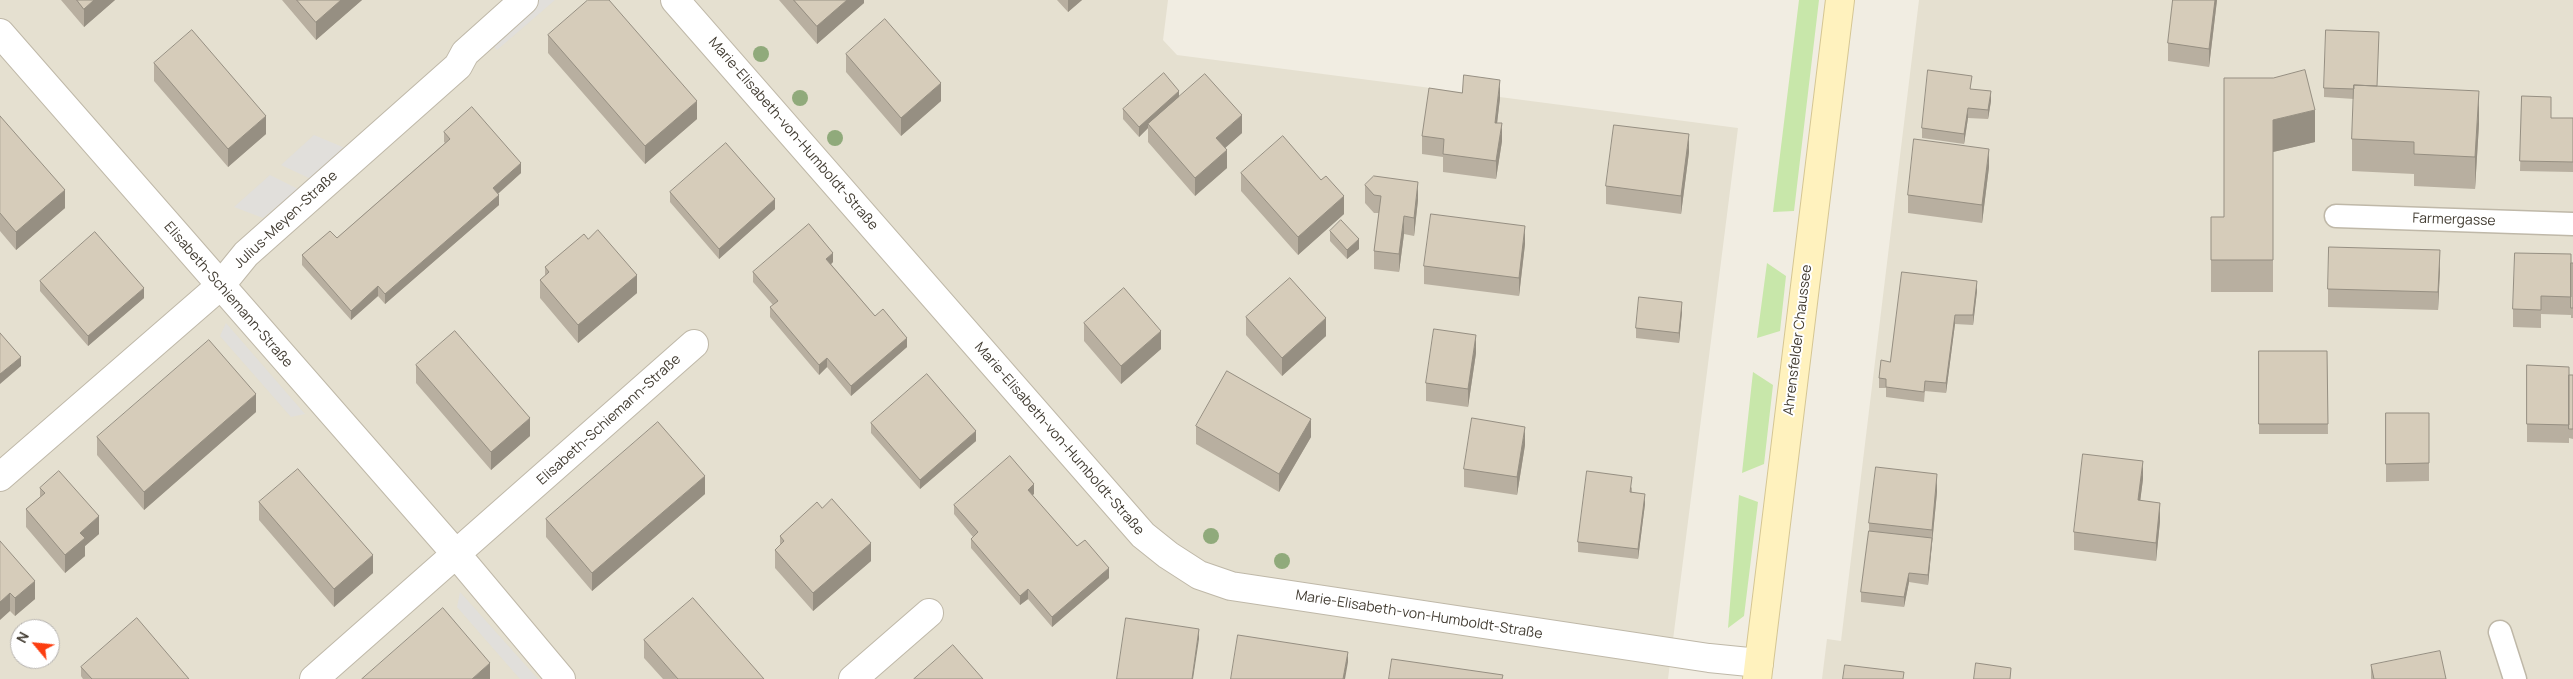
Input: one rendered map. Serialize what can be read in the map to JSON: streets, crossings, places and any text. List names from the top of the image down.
{
  "streets": {
    "main road": ["Ahrensfelder Chaussee"],
    "street": ["Marie-Elisabeth-von-Humboldt-Straße", "Julius-Meyen-Straße", "Elisabeth-Schiemann-Straße"],
    "lane": ["Farmergasse"]
  },
  "crossings": [
    ["Marie-Elisabeth-von-Humboldt-Straße", "Ahrensfelder Chaussee"],
    ["Julius-Meyen-Straße", "Elisabeth-Schiemann-Straße"]
  ],
  "north": "top left"
}
